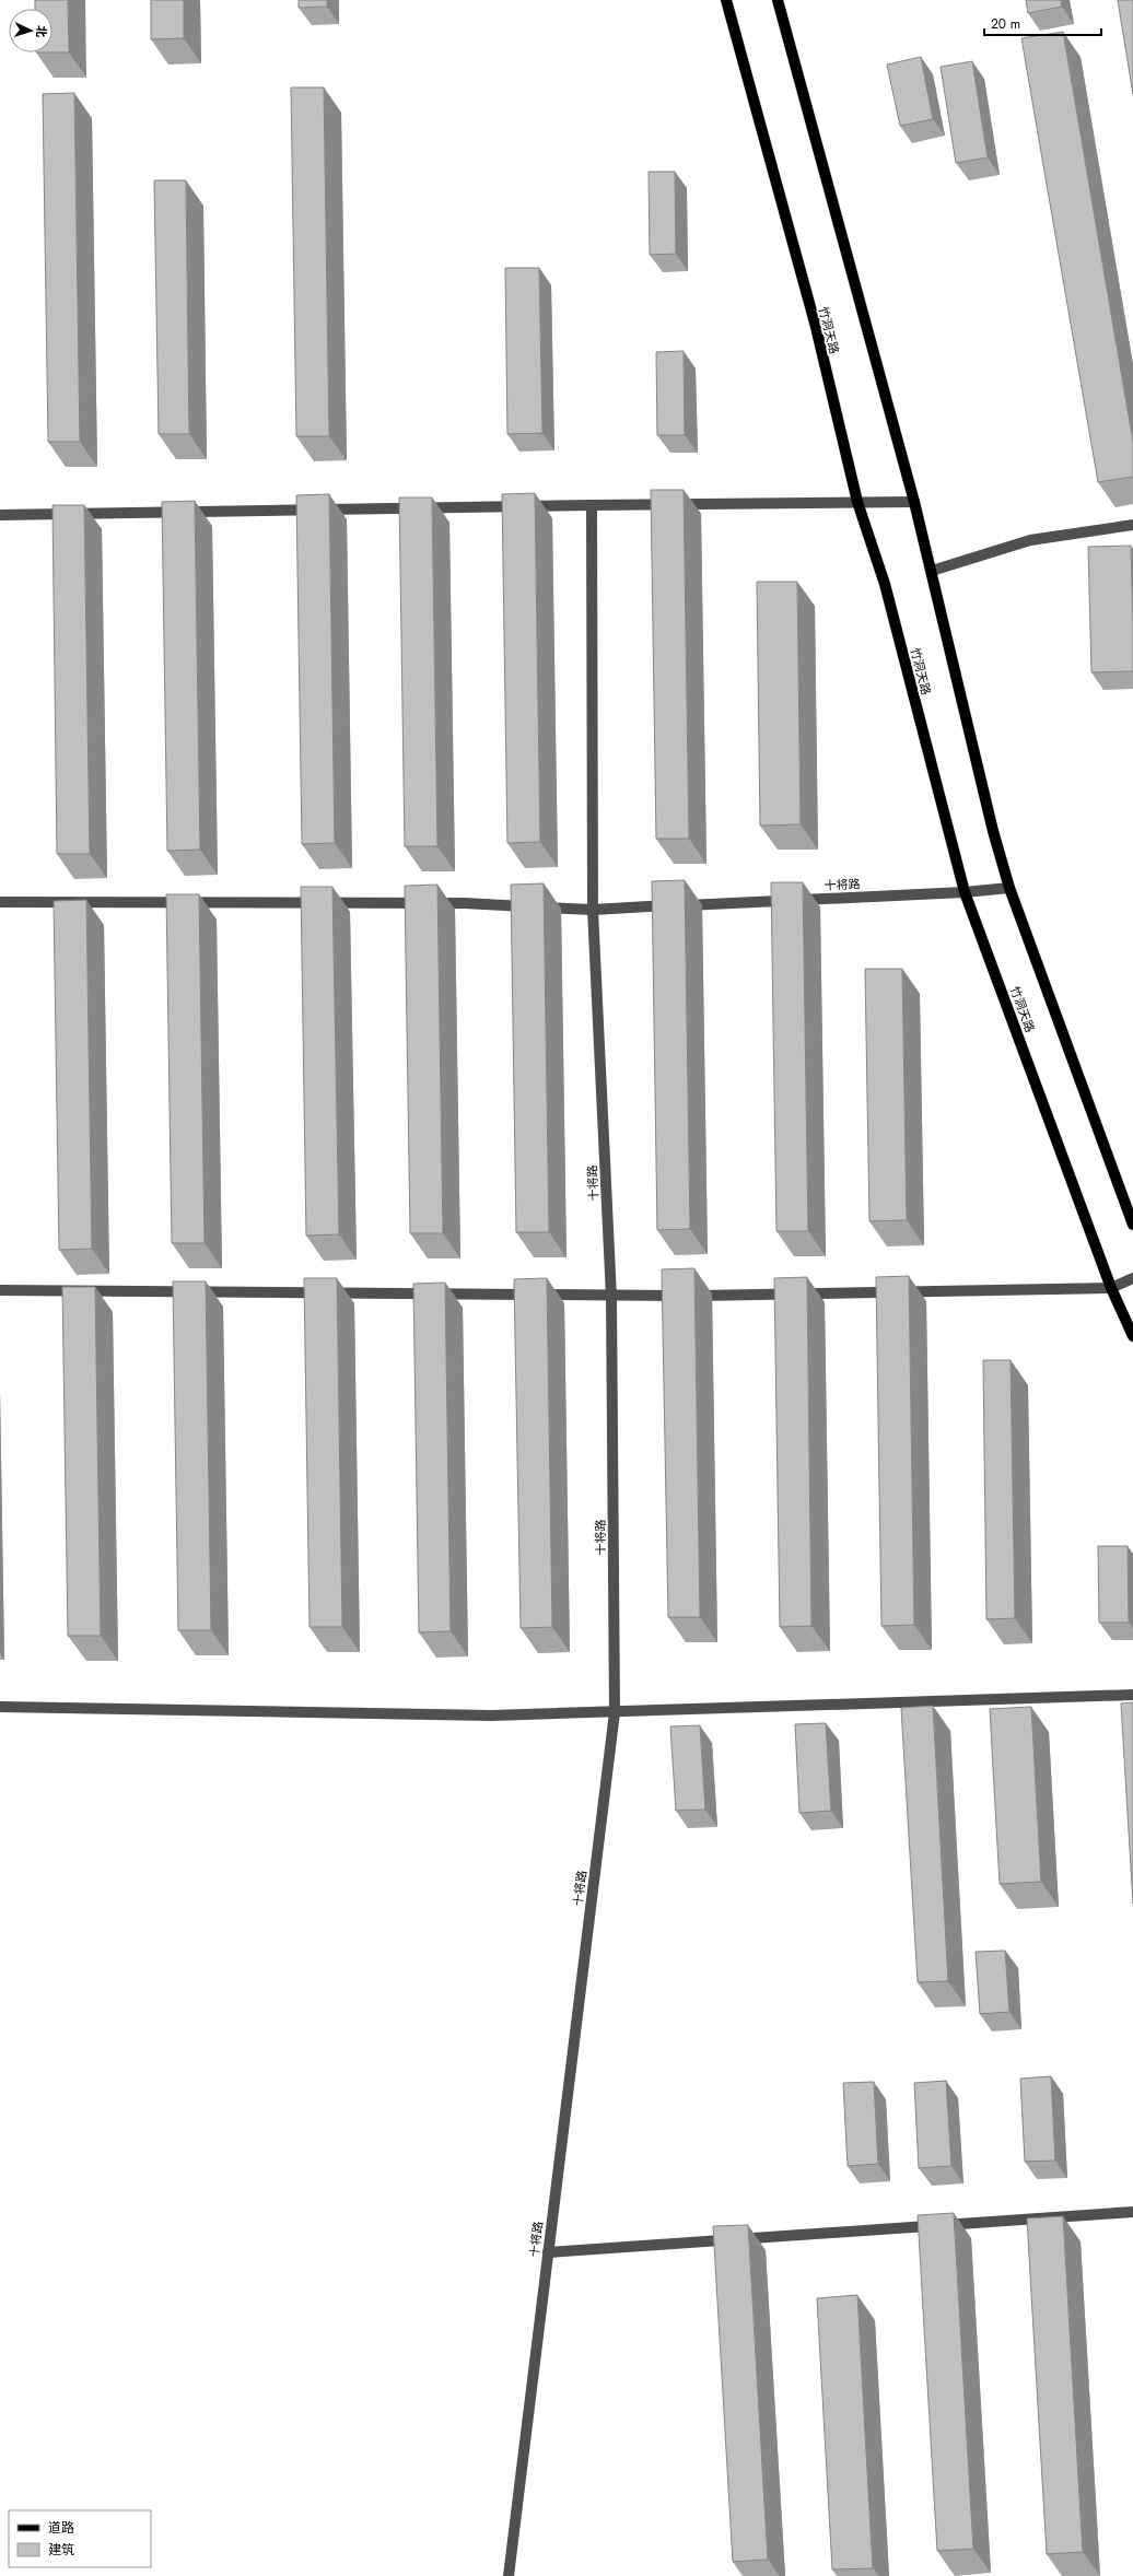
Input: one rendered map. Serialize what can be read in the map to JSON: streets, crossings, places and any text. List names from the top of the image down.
{
  "streets": {
    "main road": ["竹洞天路"],
    "street": ["十将路"]
  },
  "crossings": [
    ["竹洞天路", "十将路"]
  ],
  "legend": ["道路", "建筑"],
  "scale_bar": "20 m",
  "north": "right"
}
